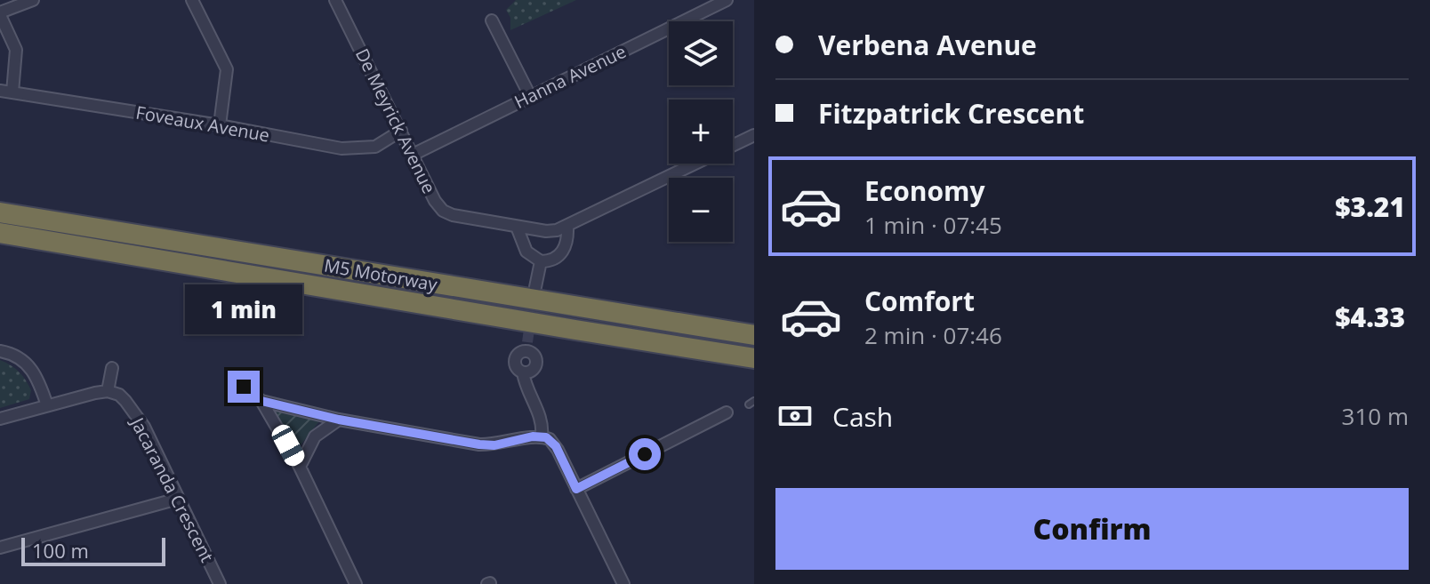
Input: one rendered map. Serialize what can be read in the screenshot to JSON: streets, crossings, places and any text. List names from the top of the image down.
{
  "streets": {
    "highway": ["M5 Motorway"],
    "street": [
      "Hanna Avenue",
      "De Meyrick Avenue",
      "Foveaux Avenue",
      "Jacaranda Crescent"
    ]
  },
  "crossings": [
    ["Hanna Avenue", "De Meyrick Avenue"],
    ["De Meyrick Avenue", "Foveaux Avenue"]
  ],
  "scale_bar": "100 m",
  "page": {
    "banner": ["Verbena Avenue", "Fitzpatrick Crescent"],
    "map_buttons": ["+", "−"],
    "list": [
      {
        "name": "Economy",
        "note": "1 min · 07:45",
        "value": "$3.21"
      },
      {
        "name": "Comfort",
        "note": "2 min · 07:46",
        "value": "$4.33"
      }
    ],
    "bubble": "1 min",
    "pay": ["Cash", "310 m"],
    "buttons": "Confirm",
    "scale": "100 m"
  }
}
